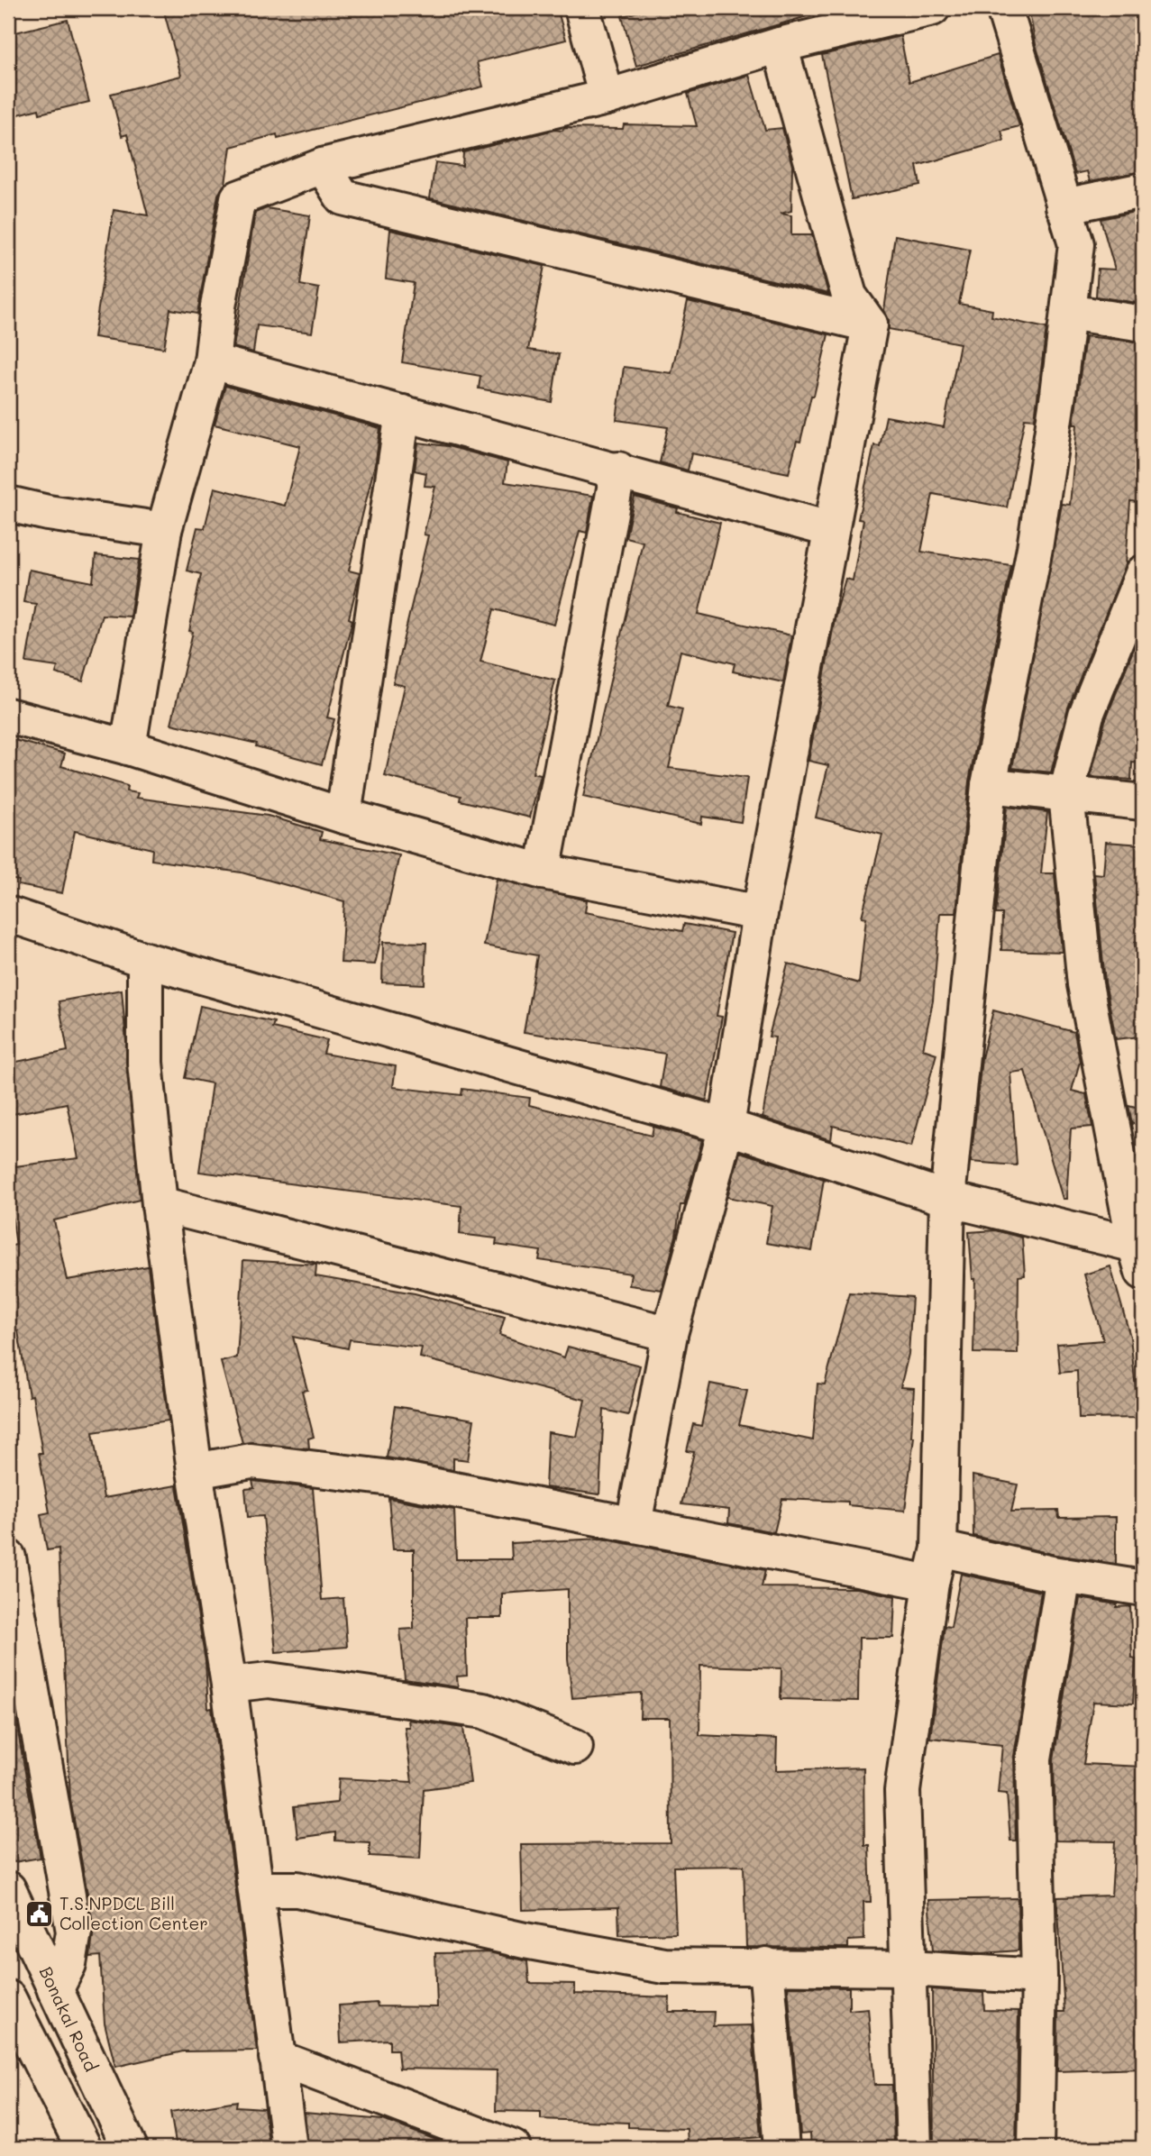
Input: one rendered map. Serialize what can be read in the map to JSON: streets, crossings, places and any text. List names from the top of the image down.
{
  "streets": {
    "street": ["Bonakal Road"]
  },
  "places": {
    "public building": ["T.S.NPDCL Bill Collection Center"]
  }
}
